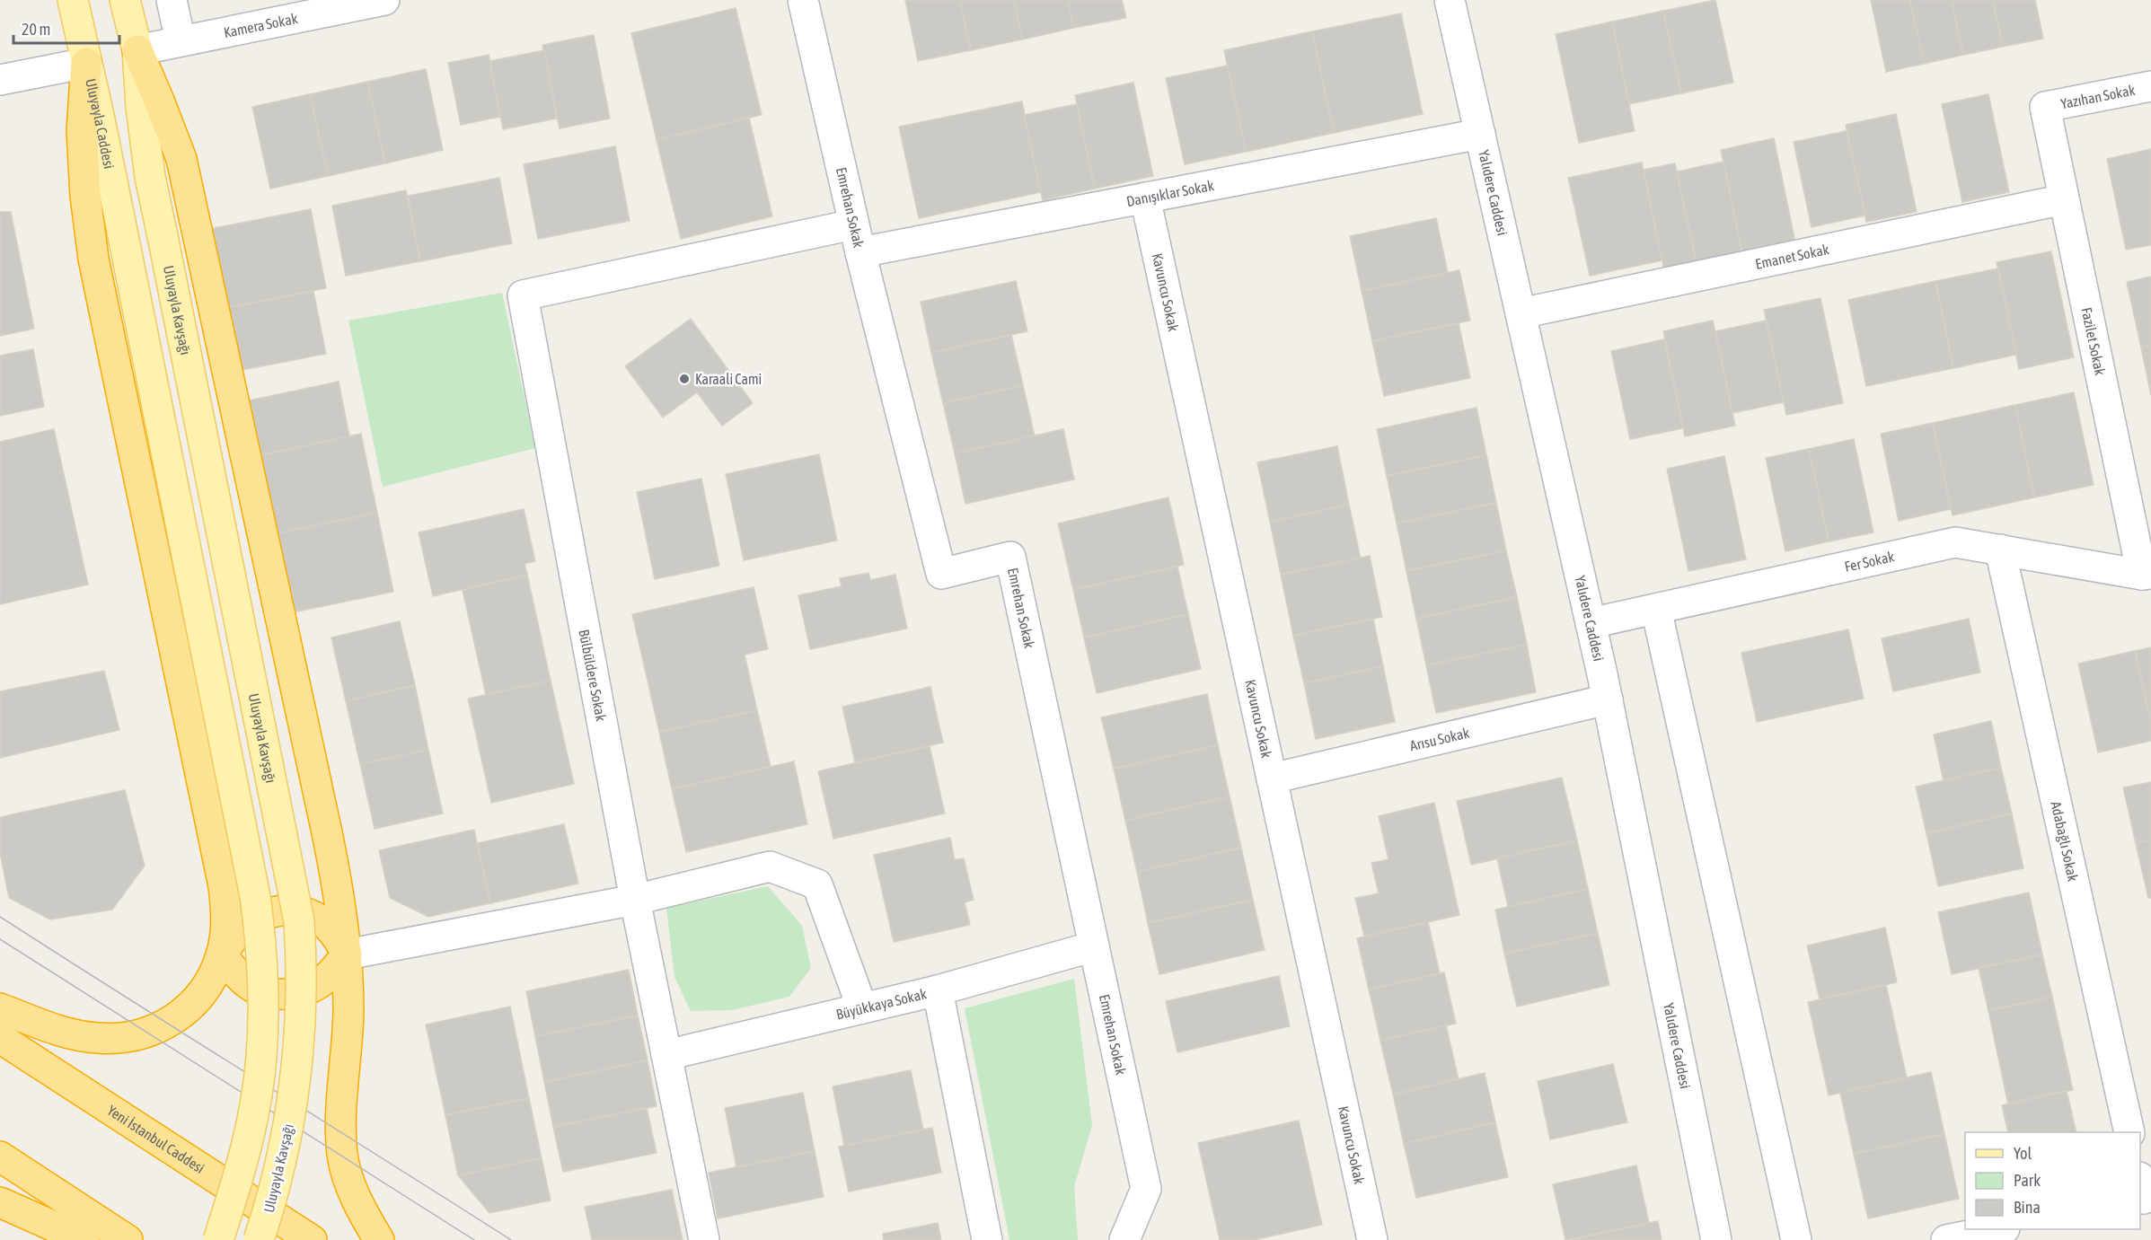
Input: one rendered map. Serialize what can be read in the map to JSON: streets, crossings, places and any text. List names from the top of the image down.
{
  "streets": {
    "highway": ["Yeni İstanbul Caddesi"],
    "main road": ["Uluyayla Caddesi", "Uluyayla Kavşağı"],
    "street": [
      "Kamera Sokak",
      "Yazıhan Sokak",
      "Danışıklar Sokak",
      "Yalıdere Caddesi",
      "Emrehan Sokak",
      "Emanet Sokak",
      "Kavuncu Sokak",
      "Fazilet Sokak",
      "Fer Sokak",
      "Bülbüldere Sokak",
      "Arısu Sokak",
      "Adabağlı Sokak",
      "Büyükkaya Sokak"
    ]
  },
  "crossings": [
    ["Kamera Sokak", "Uluyayla Kavşağı"],
    ["Yazıhan Sokak", "Fazilet Sokak"],
    ["Danışıklar Sokak", "Yalıdere Caddesi"],
    ["Danışıklar Sokak", "Emrehan Sokak"],
    ["Danışıklar Sokak", "Kavuncu Sokak"],
    ["Danışıklar Sokak", "Bülbüldere Sokak"],
    ["Yalıdere Caddesi", "Emanet Sokak"],
    ["Yalıdere Caddesi", "Fer Sokak"],
    ["Yalıdere Caddesi", "Arısu Sokak"],
    ["Emrehan Sokak", "Büyükkaya Sokak"],
    ["Emanet Sokak", "Fazilet Sokak"],
    ["Kavuncu Sokak", "Arısu Sokak"],
    ["Fazilet Sokak", "Fer Sokak"],
    ["Fer Sokak", "Adabağlı Sokak"],
    ["Bülbüldere Sokak", "Büyükkaya Sokak"]
  ],
  "places": ["Karaali Cami"],
  "legend": ["Yol", "Park", "Bina"],
  "scale_bar": "20 m"
}
